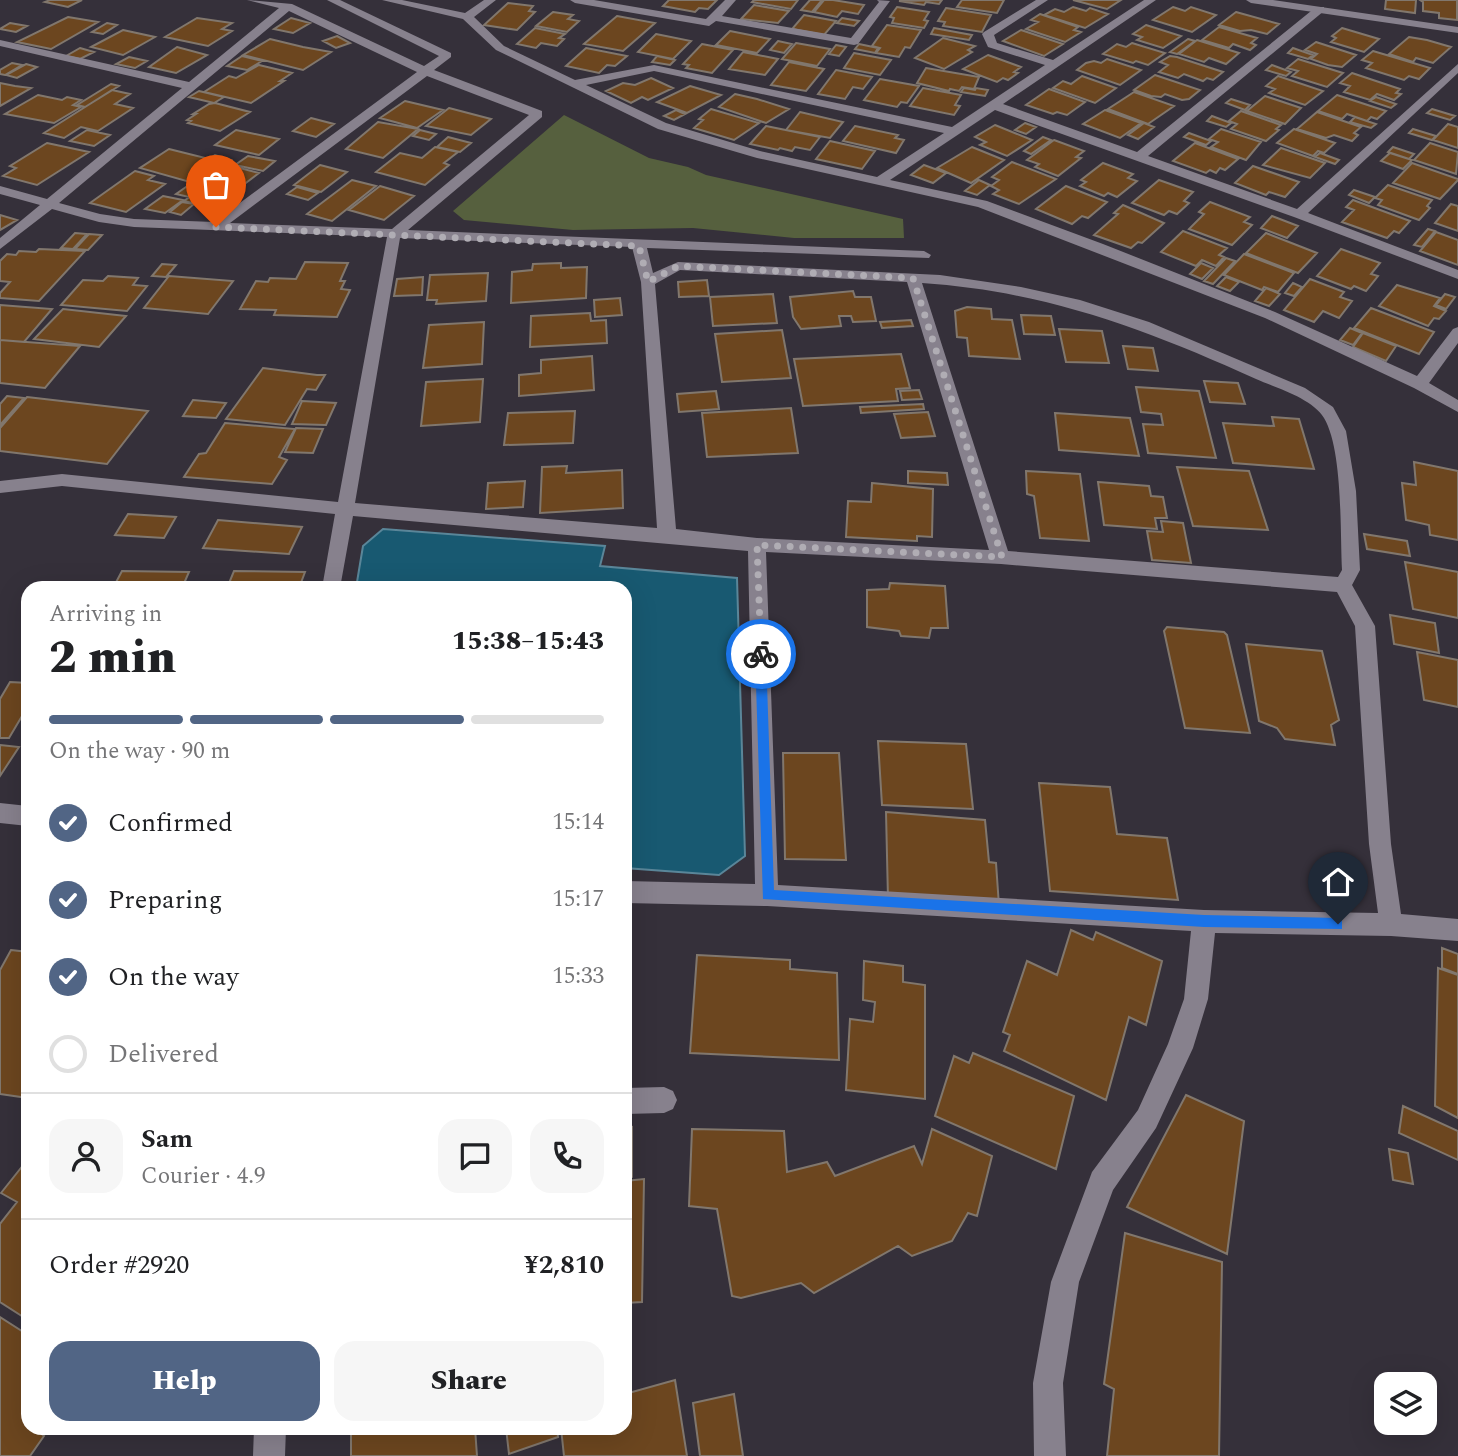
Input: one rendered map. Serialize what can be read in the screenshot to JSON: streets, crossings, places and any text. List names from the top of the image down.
{
  "page": {
    "heading": ["2 min", "Arriving in", "15:38–15:43"],
    "panel": [
      "Sam",
      "Courier · 4.9",
      "Order #2920",
      "¥2,810"
    ],
    "bar": "On the way · 90 m",
    "list": [
      ["Confirmed", "15:14"],
      ["Preparing", "15:17"],
      ["On the way", "15:33"],
      "Delivered"
    ],
    "buttons": ["Help", "Share"]
  }
}
